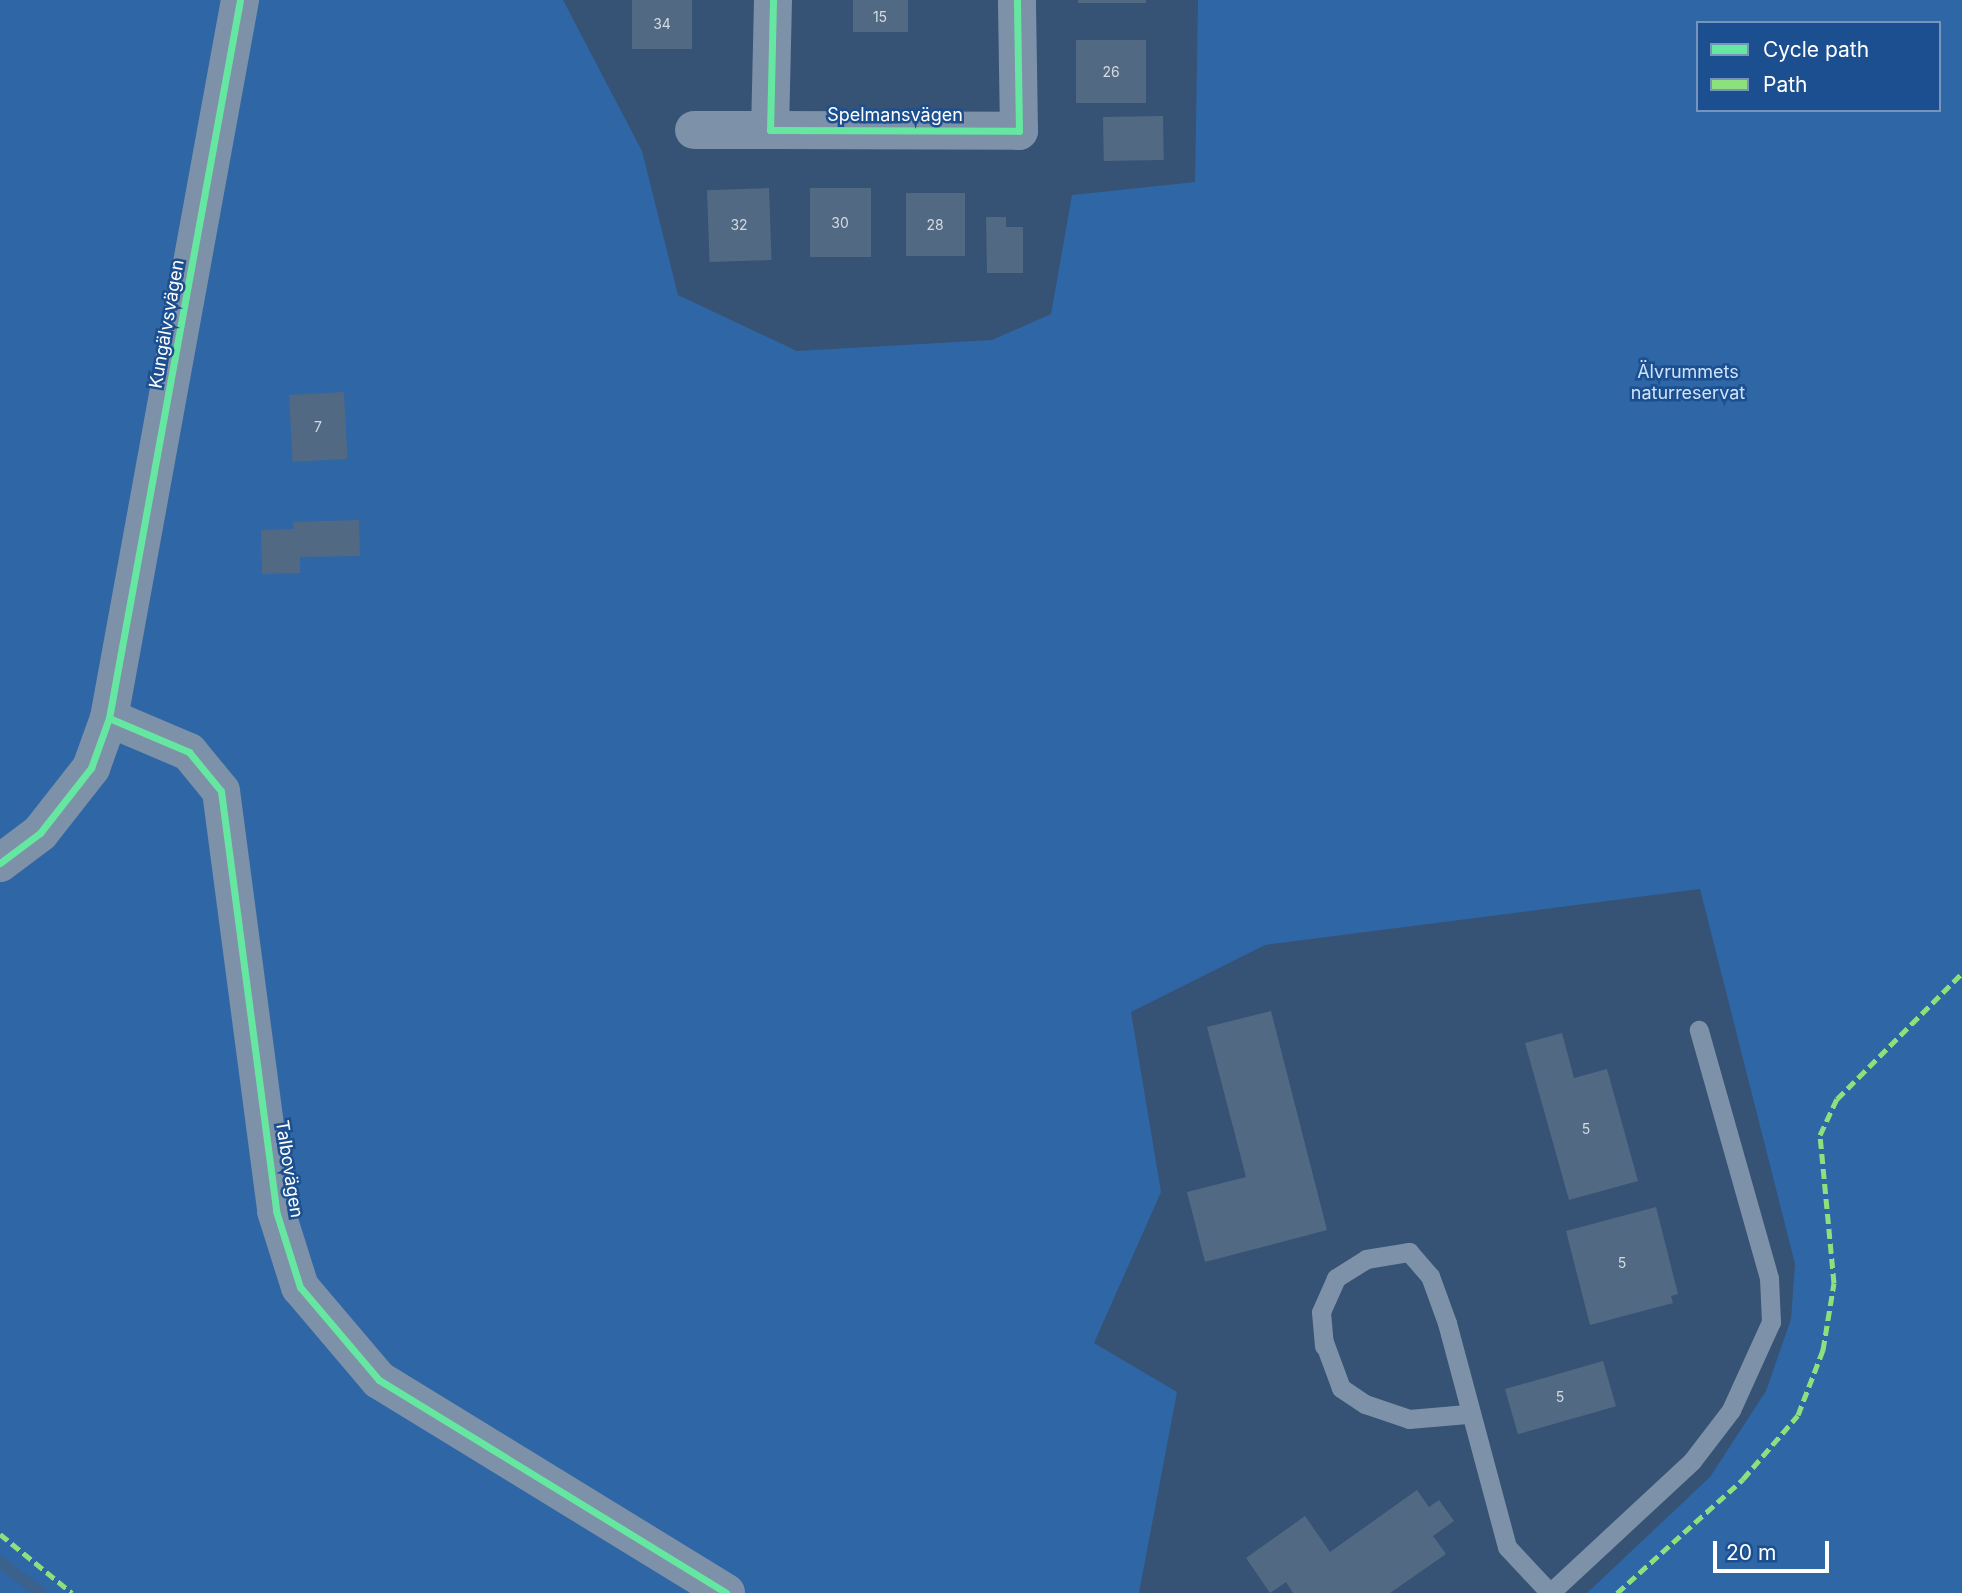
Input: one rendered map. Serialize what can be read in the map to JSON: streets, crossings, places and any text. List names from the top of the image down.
{
  "streets": {
    "street": ["Spelmansvägen", "Kungälvsvägen", "Talbovägen"]
  },
  "crossings": [
    ["Kungälvsvägen", "Talbovägen"]
  ],
  "parks": ["Älvrummets naturreservat"],
  "house_numbers": [
    "15",
    "34",
    "26",
    "30",
    "32",
    "28",
    "7",
    "5",
    "5",
    "5"
  ],
  "legend": ["Cycle path", "Path"],
  "scale_bar": "20 m"
}
